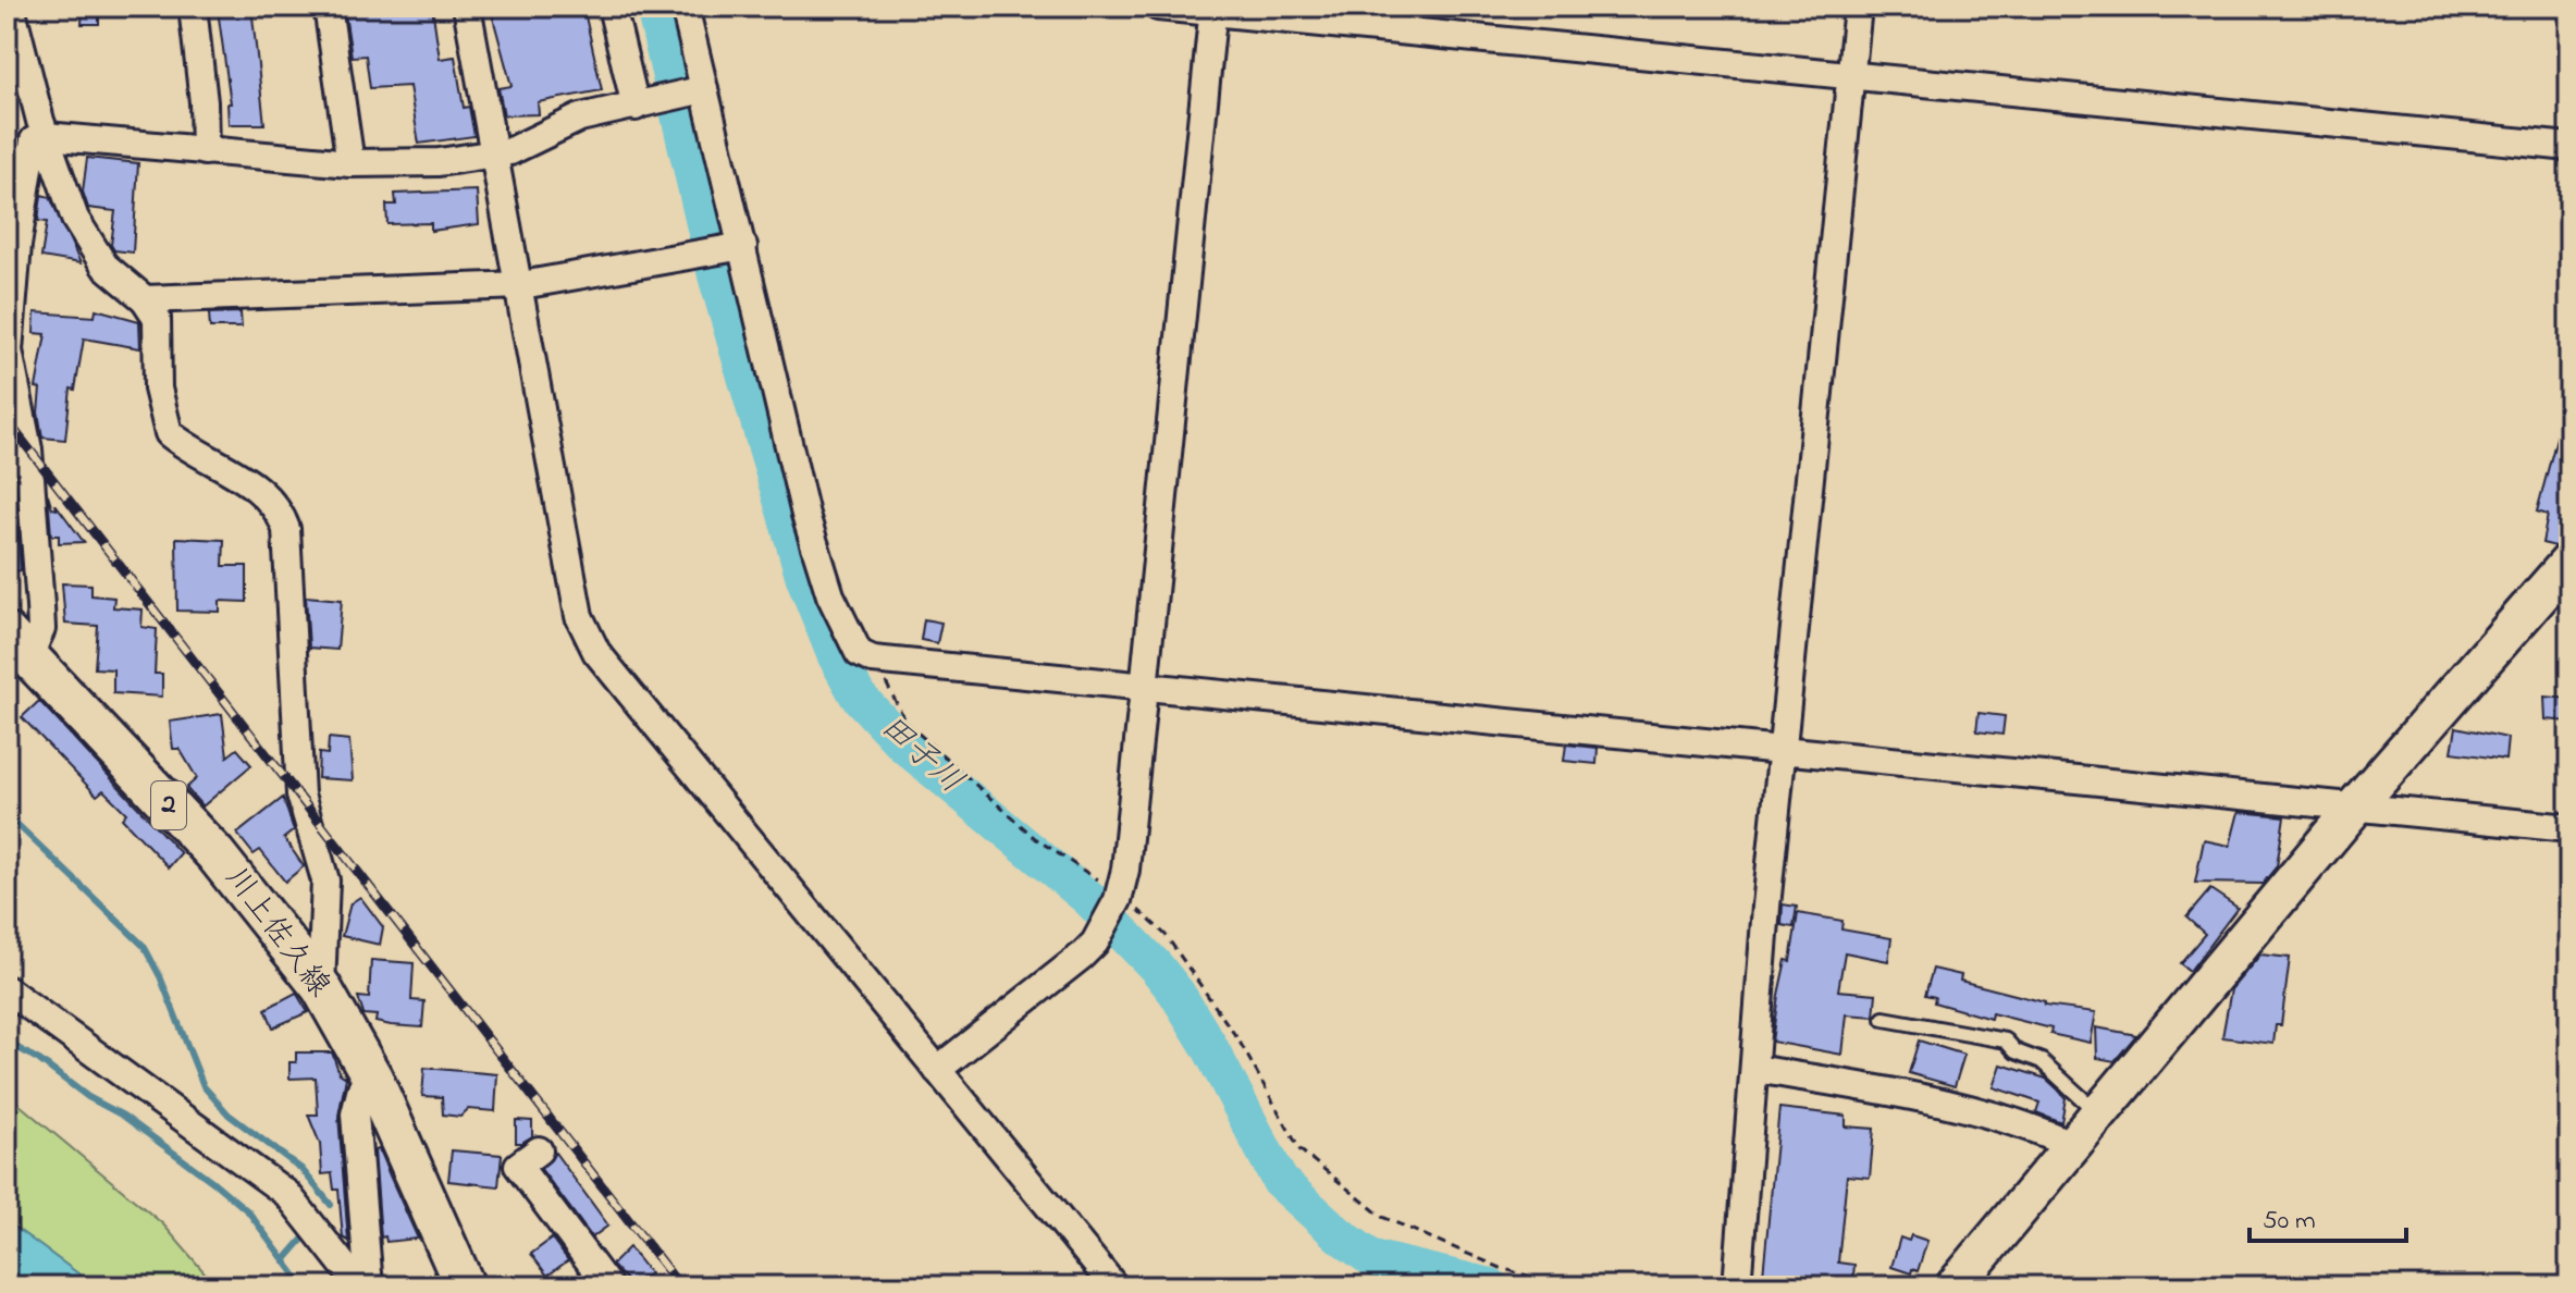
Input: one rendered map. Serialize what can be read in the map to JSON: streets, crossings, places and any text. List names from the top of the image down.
{
  "streets": {
    "main road": ["2", "川上佐久線"]
  },
  "water": ["田子川"],
  "scale_bar": "50 m"
}
